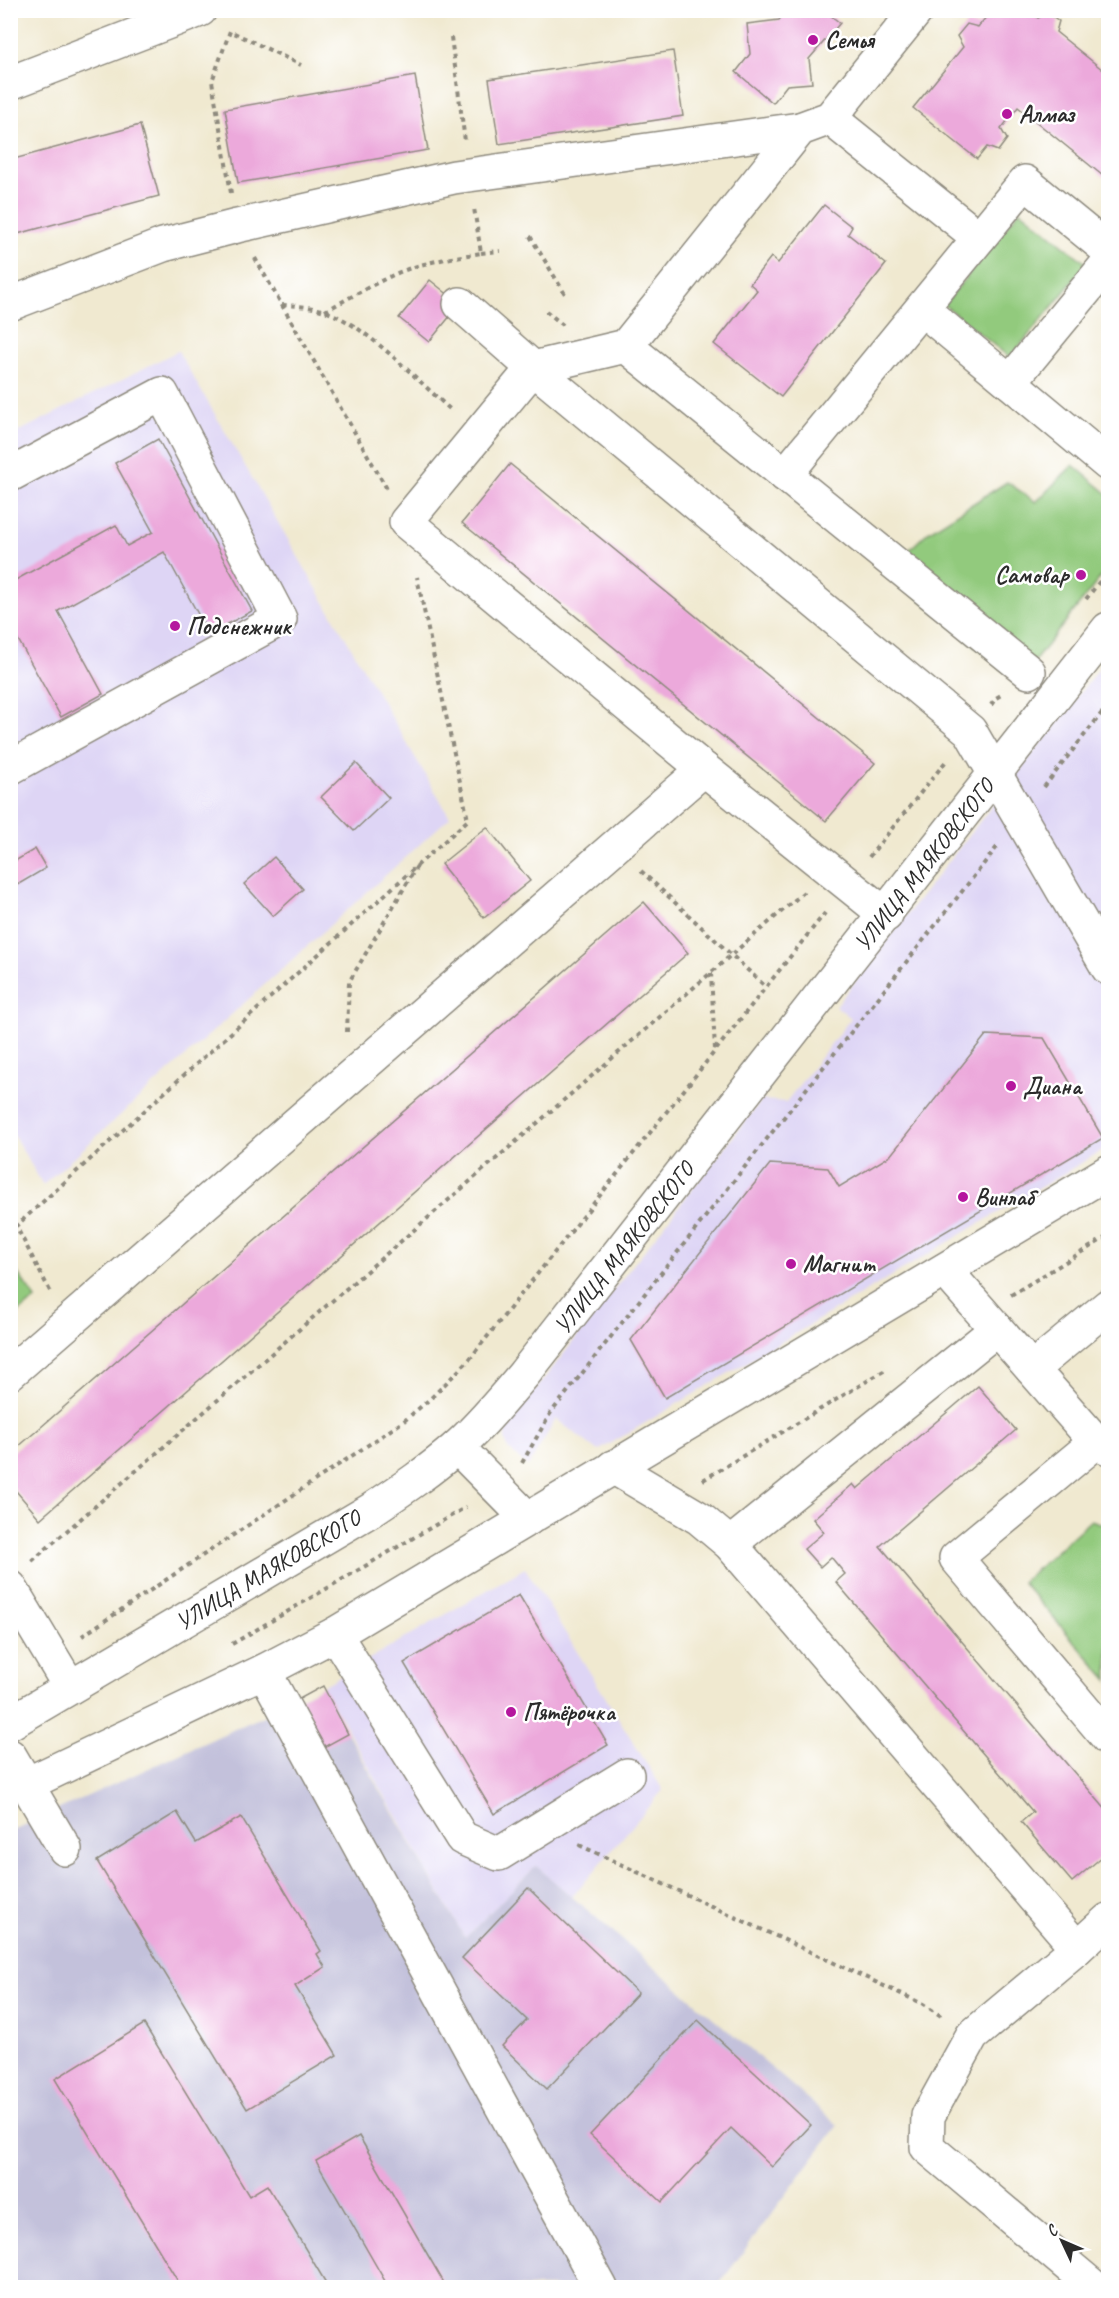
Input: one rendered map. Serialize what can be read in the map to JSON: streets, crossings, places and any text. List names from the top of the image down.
{
  "streets": {
    "street": ["УЛИЦА МАЯКОВСКОГО"]
  },
  "places": [
    "Семья",
    "Алмаз",
    "Самовар",
    "Подснежник",
    "Диана",
    "Винлаб",
    "Магнит",
    "Пятёрочка"
  ],
  "north": "top left"
}
